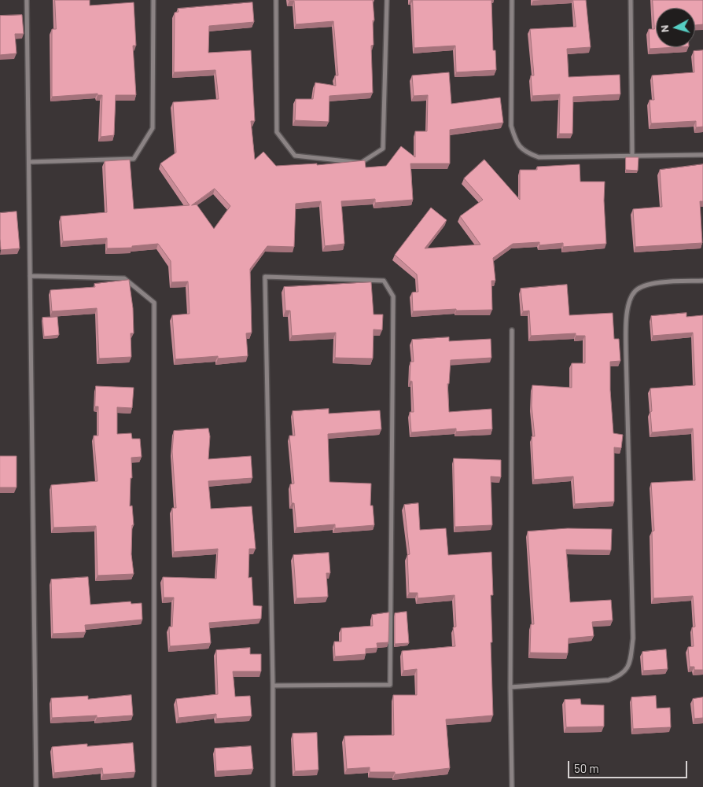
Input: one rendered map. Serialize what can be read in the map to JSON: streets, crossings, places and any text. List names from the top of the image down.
{
  "scale_bar": "50 m",
  "north": "left"
}
